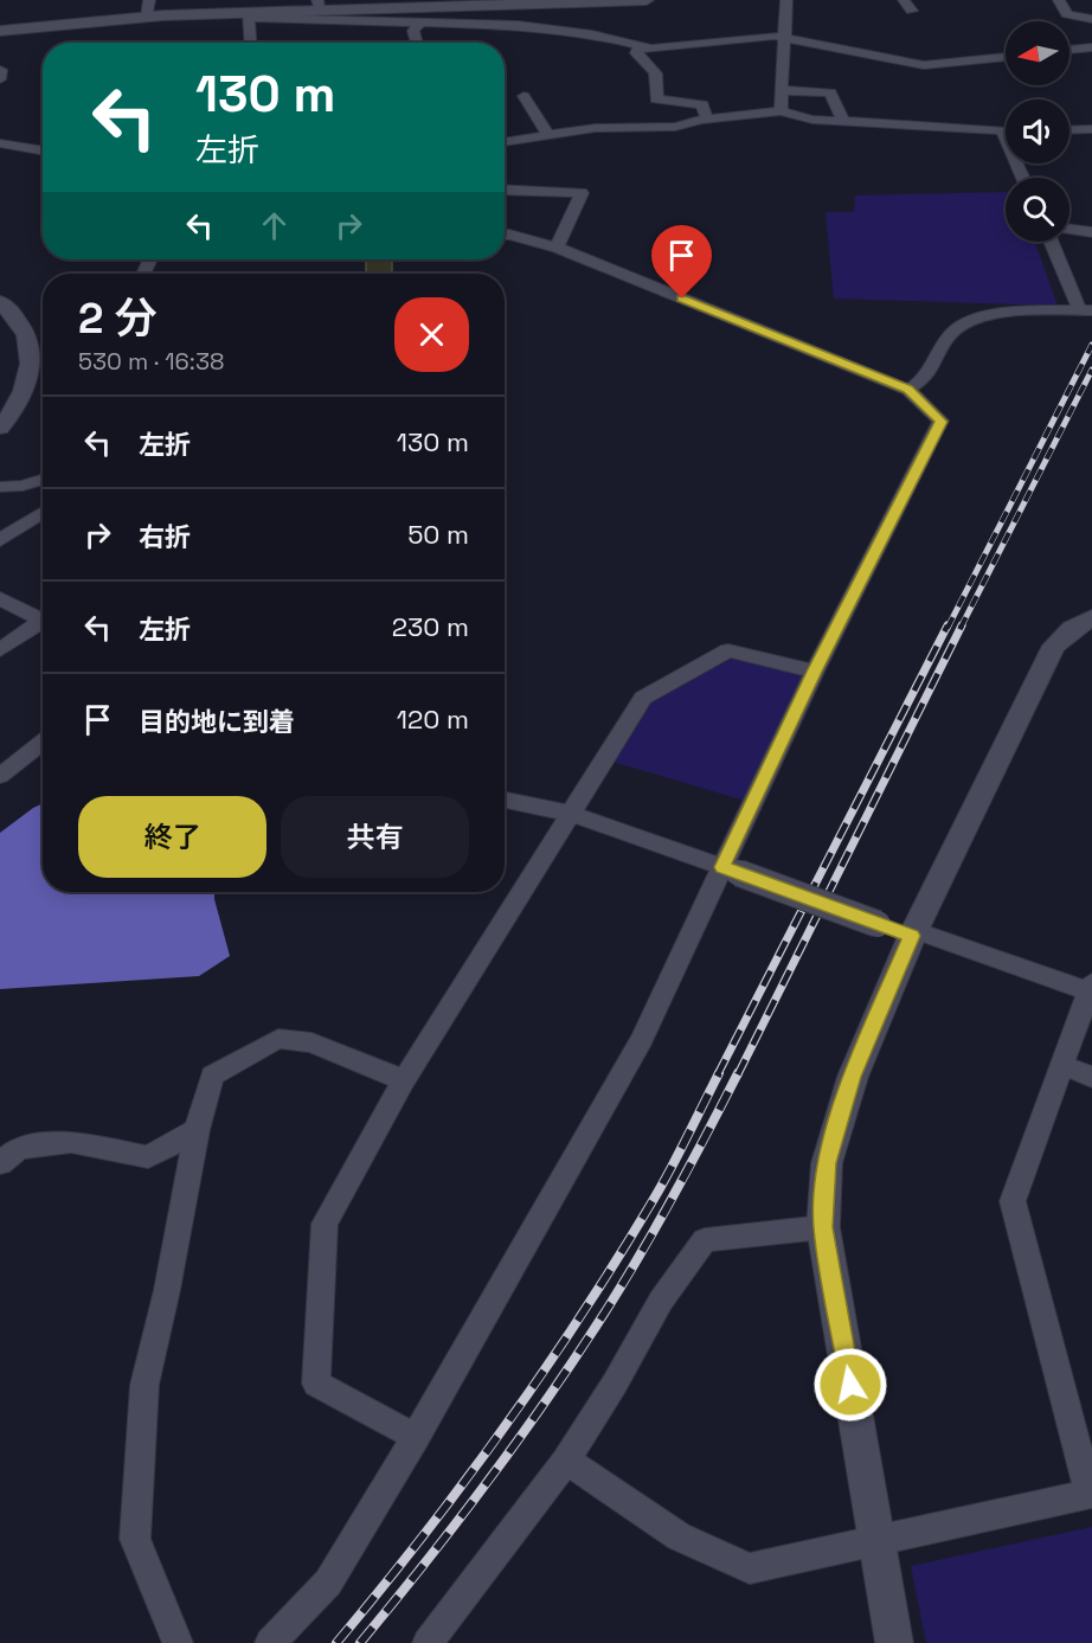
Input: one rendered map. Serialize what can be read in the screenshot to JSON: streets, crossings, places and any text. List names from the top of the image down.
{
  "north": "left",
  "page": {
    "turn": ["130 m", "左折"],
    "heading": ["2 分", "530 m · 16:38"],
    "list": [
      {
        "name": "左折",
        "value": "130 m"
      },
      {
        "name": "右折",
        "value": "50 m"
      },
      {
        "name": "左折",
        "value": "230 m"
      },
      {
        "name": "目的地に到着",
        "value": "120 m"
      }
    ],
    "buttons": ["終了", "共有"]
  }
}
